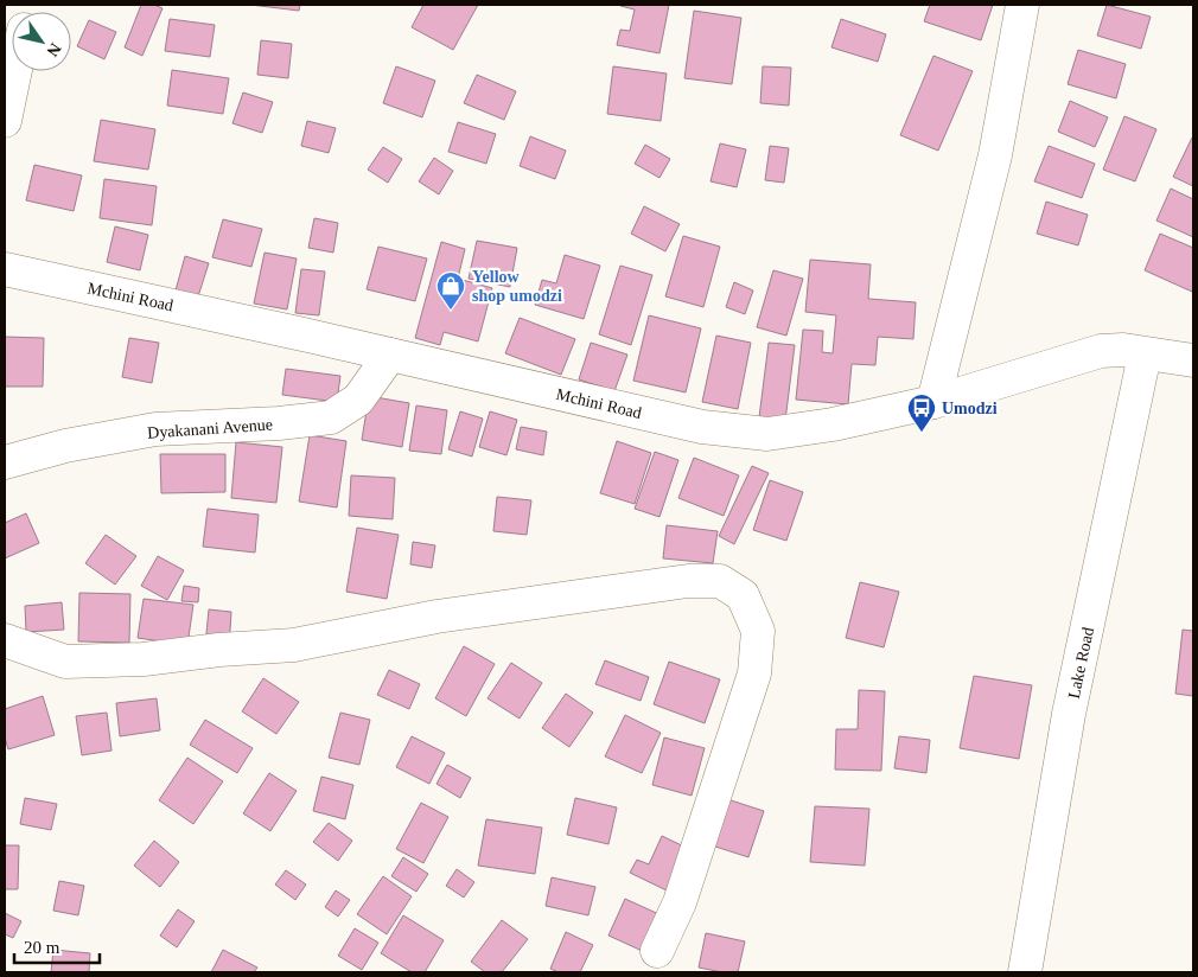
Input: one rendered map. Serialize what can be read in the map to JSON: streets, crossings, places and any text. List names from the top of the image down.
{
  "streets": {
    "street": ["Mchini Road", "Dyakanani Avenue", "Lake Road"]
  },
  "crossings": [
    ["Mchini Road", "Dyakanani Avenue"],
    ["Mchini Road", "Lake Road"]
  ],
  "places": {
    "shop": ["Yellow shop umodzi"],
    "bus stop": ["Umodzi"]
  },
  "scale_bar": "20 m",
  "north": "bottom right"
}
